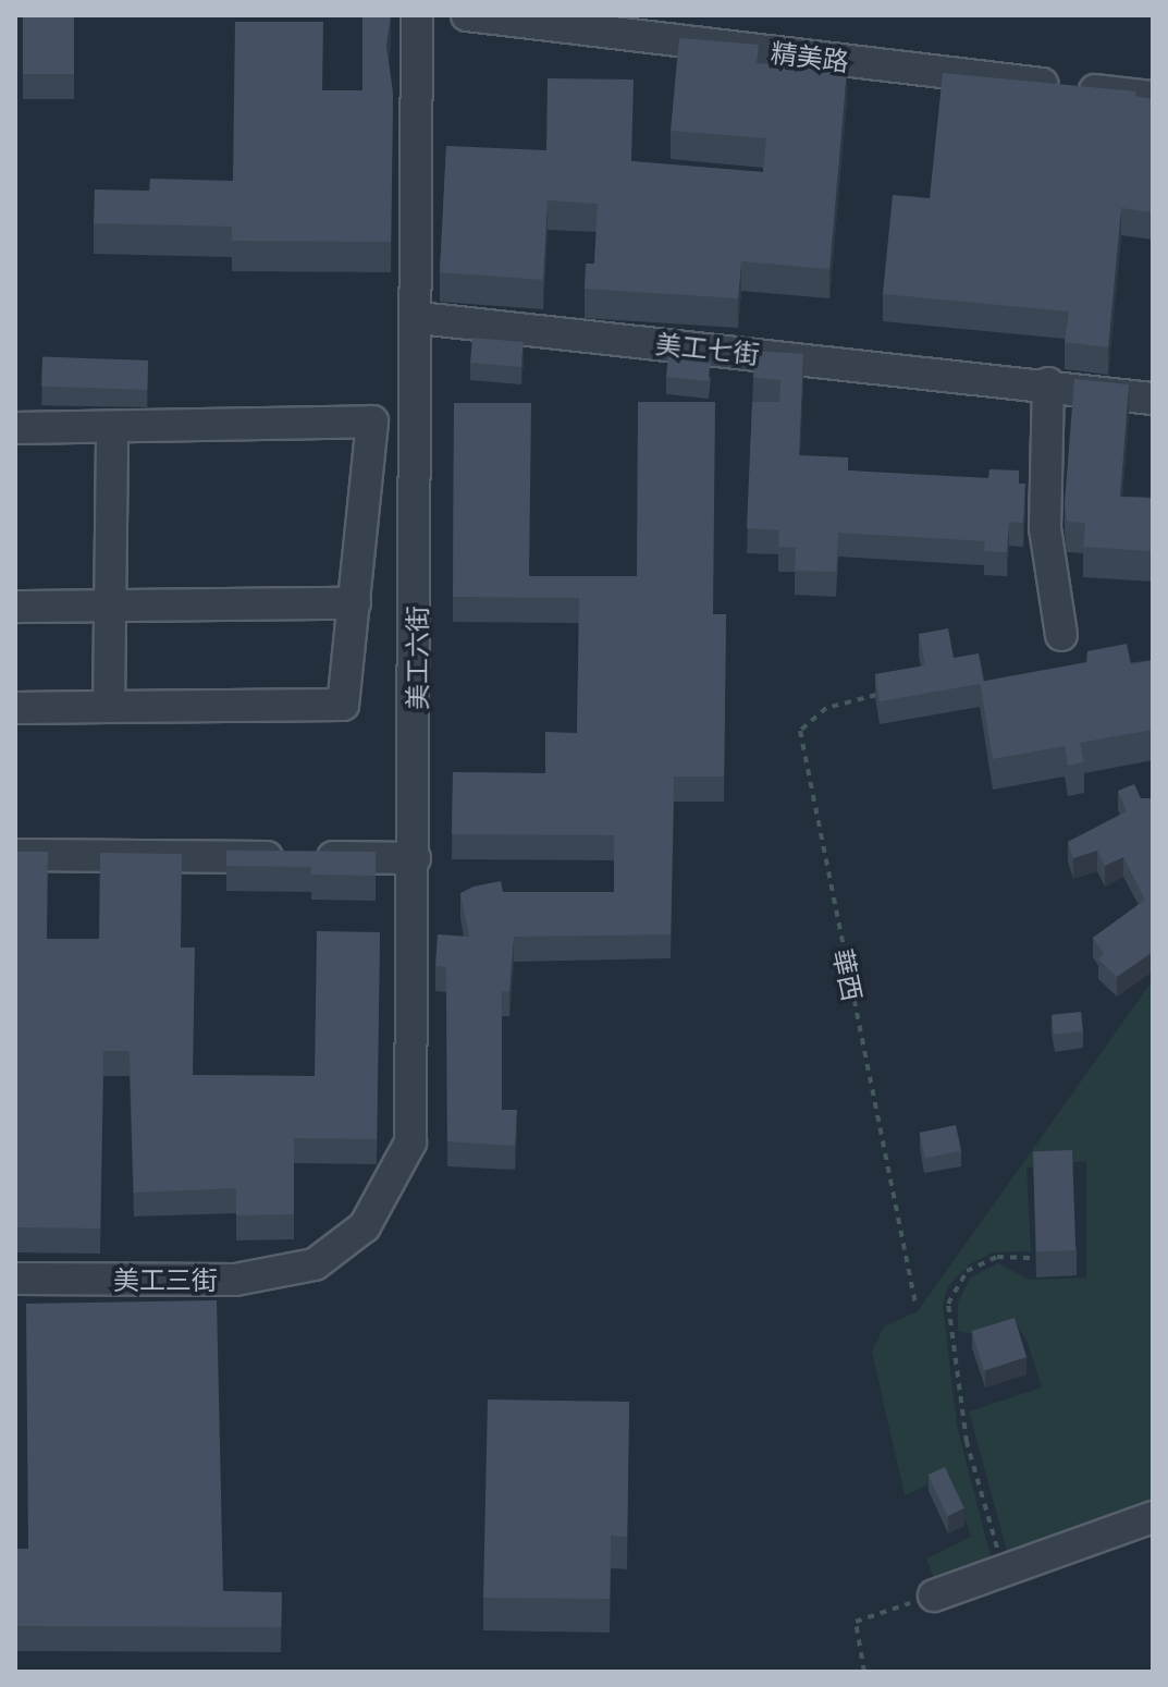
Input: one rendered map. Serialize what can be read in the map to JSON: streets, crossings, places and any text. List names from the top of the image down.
{
  "streets": {
    "street": [
      "精美路",
      "美工七街",
      "美工六街",
      "美工三街"
    ],
    "path": ["華西"]
  },
  "crossings": [
    ["美工七街", "美工六街"],
    ["美工六街", "美工三街"]
  ]
}
